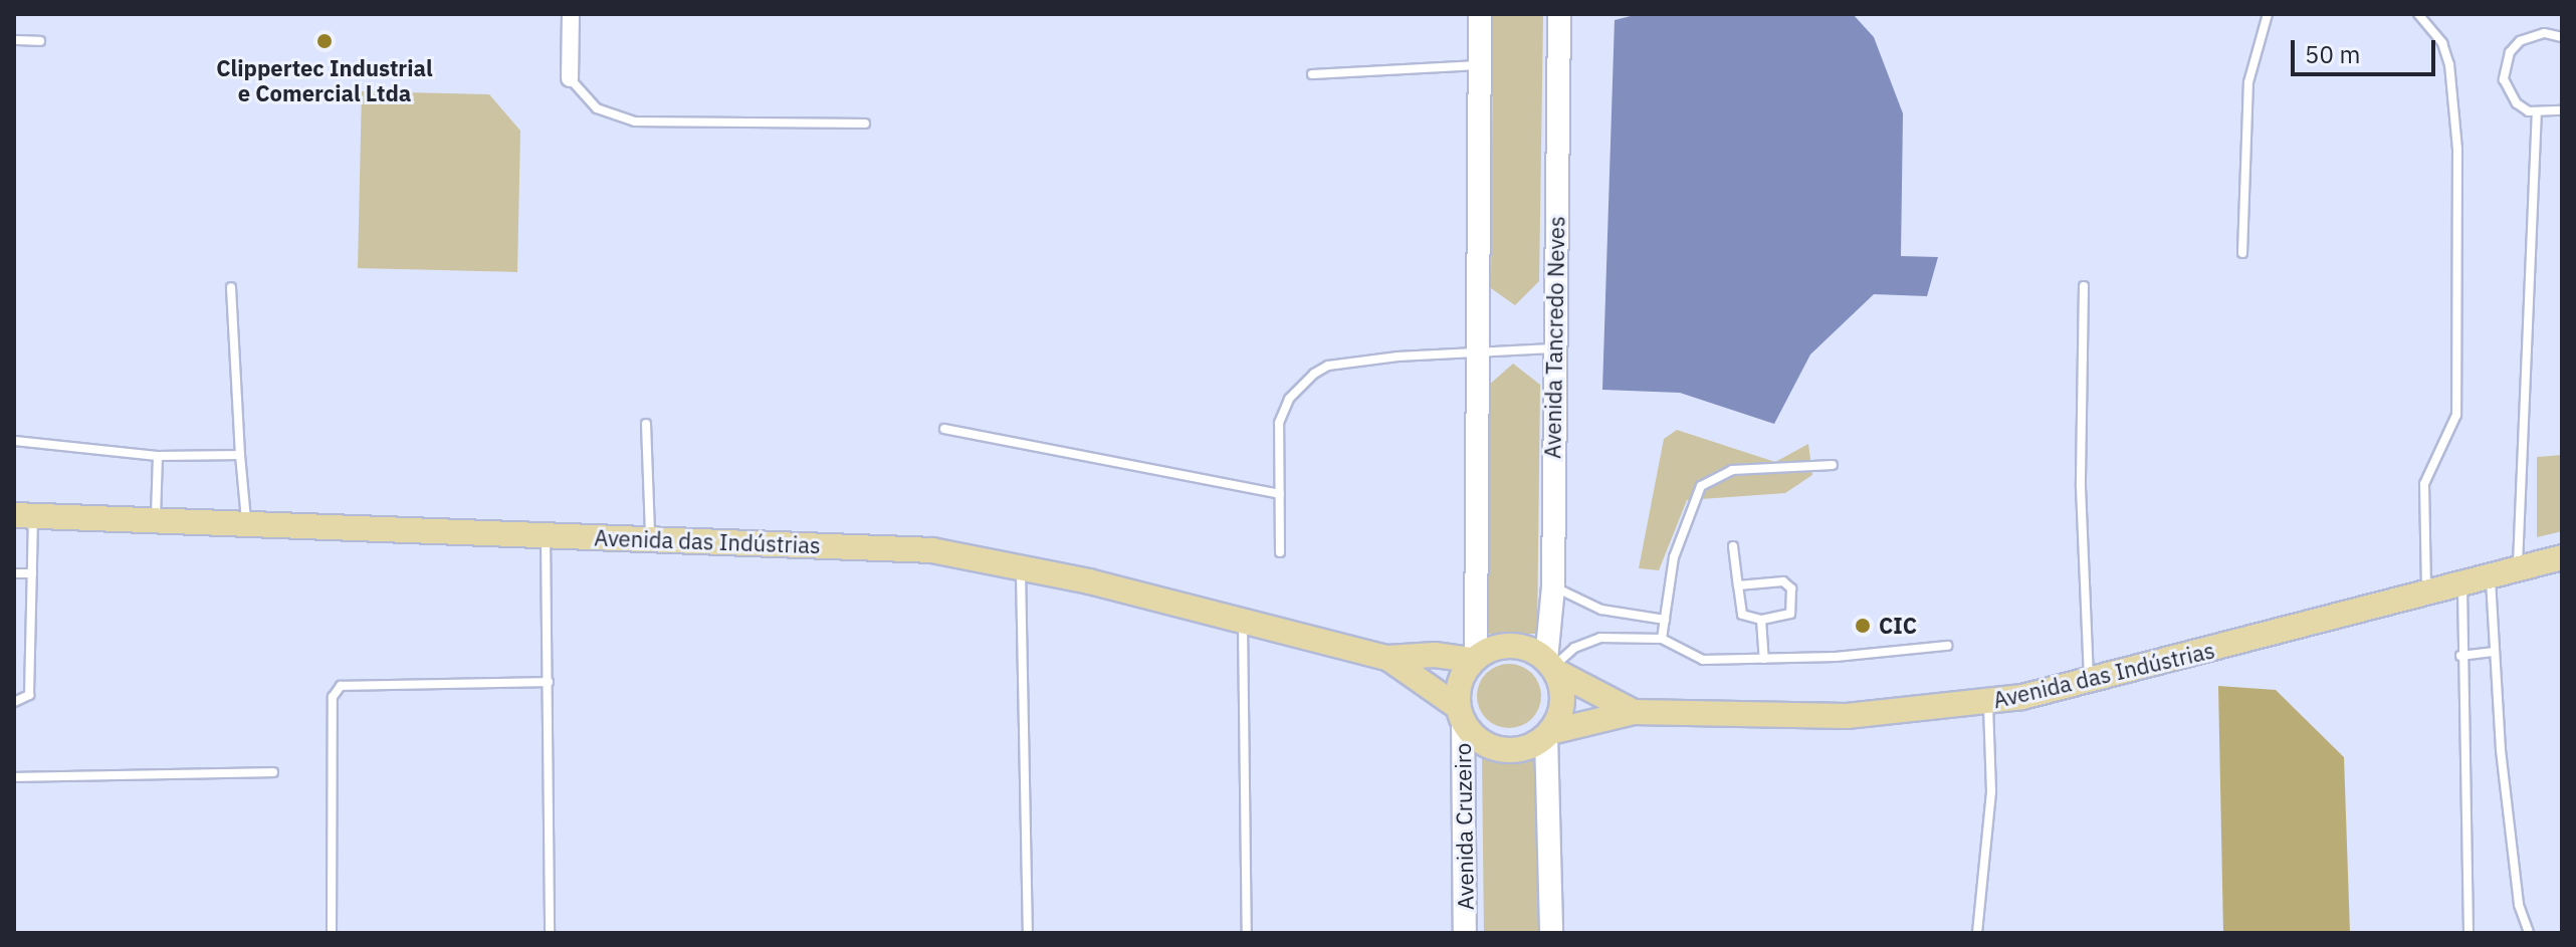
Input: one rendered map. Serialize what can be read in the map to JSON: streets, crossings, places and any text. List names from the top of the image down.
{
  "streets": {
    "main road": ["Avenida Tancredo Neves", "Avenida das Indústrias", "Avenida Cruzeiro"]
  },
  "crossings": [
    ["Avenida Tancredo Neves", "Avenida Cruzeiro"]
  ],
  "places": ["Clippertec Industrial e Comercial Ltda", "CIC"],
  "scale_bar": "50 m"
}
